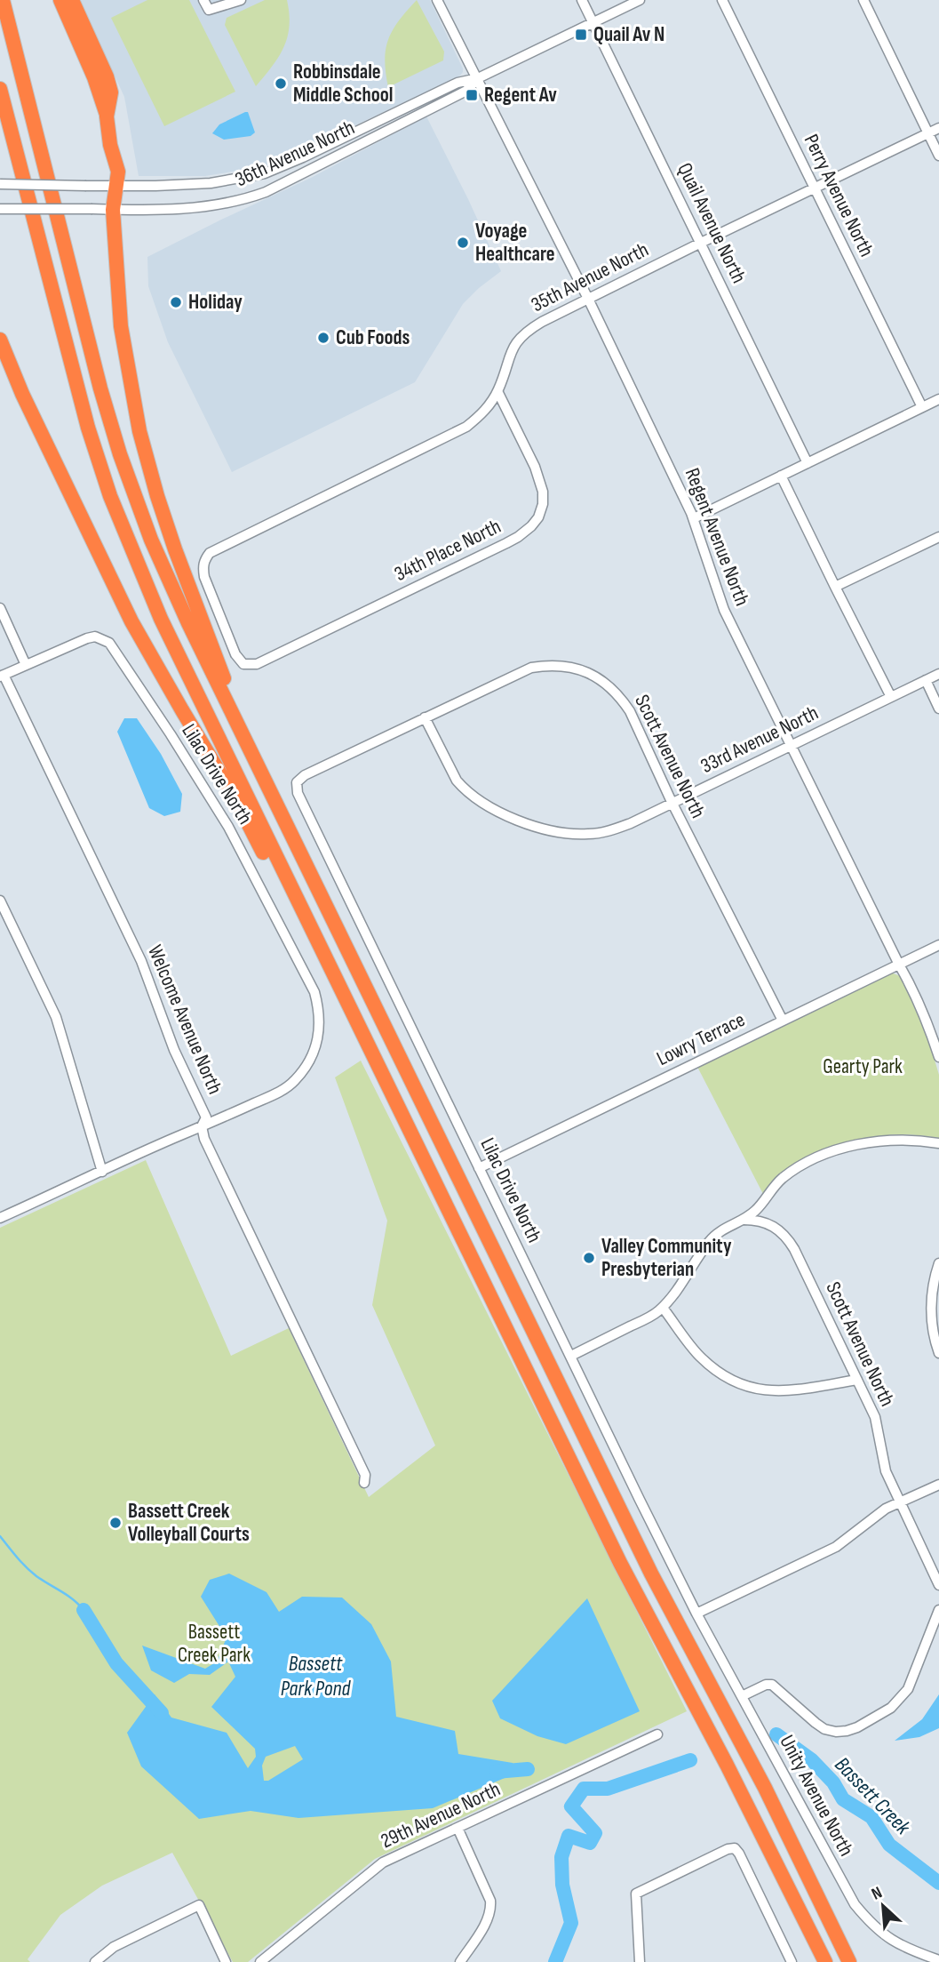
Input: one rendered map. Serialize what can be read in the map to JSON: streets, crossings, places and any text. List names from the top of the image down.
{
  "streets": {
    "street": [
      "36th Avenue North",
      "Perry Avenue North",
      "Quail Avenue North",
      "35th Avenue North",
      "Regent Avenue North",
      "34th Place North",
      "33rd Avenue North",
      "Scott Avenue North",
      "Lilac Drive North",
      "Welcome Avenue North",
      "Lowry Terrace",
      "Unity Avenue North",
      "29th Avenue North"
    ]
  },
  "crossings": [
    ["36th Avenue North", "Quail Avenue North"],
    ["36th Avenue North", "Regent Avenue North"],
    ["Perry Avenue North", "35th Avenue North"],
    ["Quail Avenue North", "35th Avenue North"],
    ["35th Avenue North", "Regent Avenue North"],
    ["35th Avenue North", "34th Place North"],
    ["Regent Avenue North", "33rd Avenue North"],
    ["Regent Avenue North", "Lowry Terrace"],
    ["33rd Avenue North", "Scott Avenue North"],
    ["Scott Avenue North", "Lilac Drive North"],
    ["Scott Avenue North", "Lowry Terrace"],
    ["Lilac Drive North", "Welcome Avenue North"],
    ["Lilac Drive North", "Lowry Terrace"],
    ["Lilac Drive North", "Unity Avenue North"]
  ],
  "water": ["Bassett Park Pond", "Bassett Creek"],
  "parks": ["Gearty Park", "Bassett Creek Park"],
  "places": {
    "transit": ["Quail Av N", "Regent Av"],
    "other": [
      "Robbinsdale Middle School",
      "Voyage Healthcare",
      "Holiday",
      "Cub Foods",
      "Valley Community Presbyterian",
      "Bassett Creek Volleyball Courts"
    ]
  },
  "north": "top left"
}
